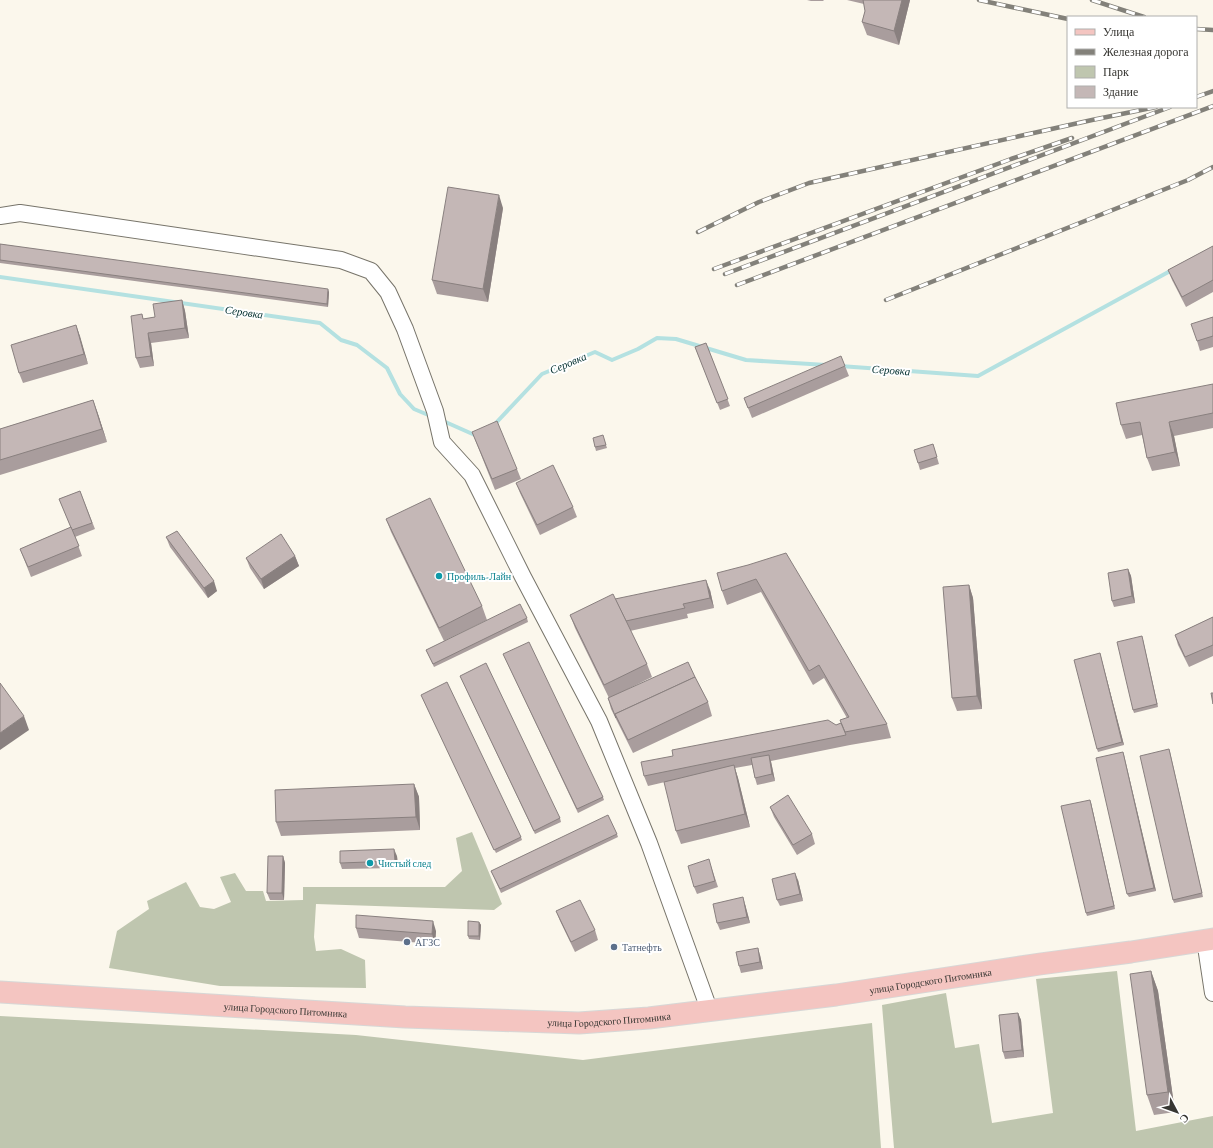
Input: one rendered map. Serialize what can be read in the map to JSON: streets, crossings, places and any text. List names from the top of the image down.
{
  "streets": {
    "main road": ["улица Городского Питомника"]
  },
  "water": ["Серовка"],
  "places": [
    "Профиль-Лайн",
    "Чистый след",
    "АГЗС",
    "Татнефть"
  ],
  "legend": [
    "Улица",
    "Железная дорога",
    "Парк",
    "Здание"
  ],
  "north": "bottom right"
}
